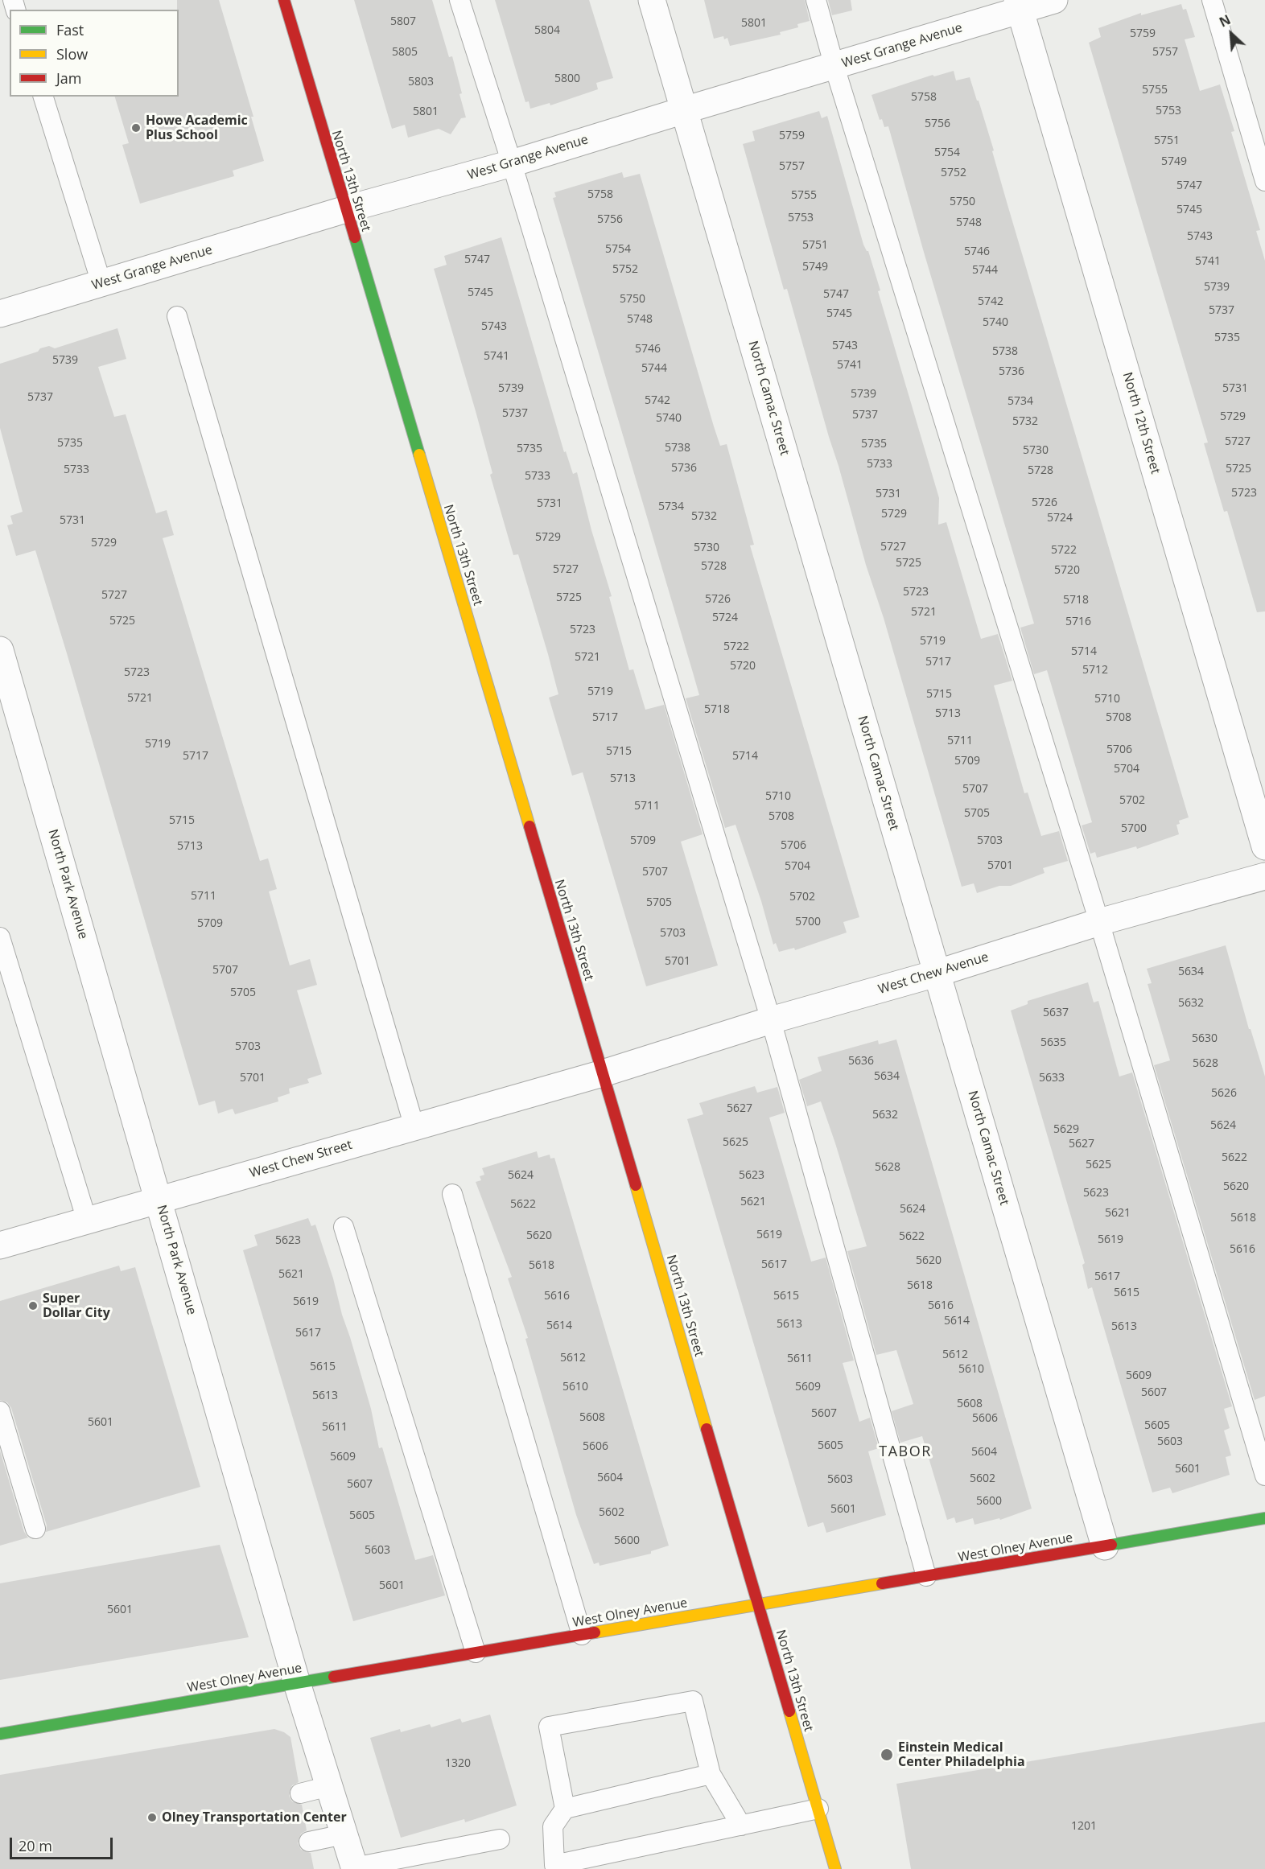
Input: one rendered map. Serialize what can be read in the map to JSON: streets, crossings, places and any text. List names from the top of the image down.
{
  "streets": {
    "street": [
      "West Grange Avenue",
      "North 13th Street",
      "North Camac Street",
      "North 12th Street",
      "North Park Avenue",
      "West Chew Avenue",
      "West Chew Street",
      "West Olney Avenue"
    ]
  },
  "crossings": [
    ["West Grange Avenue", "North 13th Street"],
    ["West Grange Avenue", "North Camac Street"],
    ["West Grange Avenue", "North 12th Street"],
    ["North 13th Street", "West Chew Avenue"],
    ["North 13th Street", "West Chew Street"],
    ["North 13th Street", "West Olney Avenue"],
    ["North Camac Street", "West Chew Avenue"],
    ["North Camac Street", "West Olney Avenue"],
    ["North Park Avenue", "West Chew Street"],
    ["North Park Avenue", "West Olney Avenue"],
    ["West Chew Avenue", "West Chew Street"]
  ],
  "districts": ["TABOR"],
  "places": [
    "Howe Academic Plus School",
    "Super Dollar City",
    "Einstein Medical Center Philadelphia",
    "Olney Transportation Center"
  ],
  "house_numbers": [
    "5807",
    "5801",
    "5804",
    "5759",
    "5805",
    "5757",
    "5800",
    "5803",
    "5755",
    "5758",
    "5753",
    "5801",
    "5756",
    "5759",
    "5751",
    "5754",
    "5749",
    "5757",
    "5752",
    "5747",
    "5758",
    "5755",
    "5750",
    "5745",
    "5753",
    "5756",
    "5748",
    "5743",
    "5751",
    "5754",
    "5746",
    "5747",
    "5741",
    "5749",
    "5752",
    "5744",
    "5739",
    "5745",
    "5747",
    "5750",
    "5742",
    "5737",
    "5745",
    "5748",
    "5740",
    "5743",
    "5735",
    "5743",
    "5746",
    "5738",
    "5741",
    "5739",
    "5741",
    "5744",
    "5736",
    "5739",
    "5731",
    "5739",
    "5737",
    "5742",
    "5734",
    "5737",
    "5737",
    "5729",
    "5740",
    "5732",
    "5727",
    "5735",
    "5735",
    "5738",
    "5735",
    "5730",
    "5733",
    "5736",
    "5725",
    "5733",
    "5728",
    "5733",
    "5723",
    "5731",
    "5726",
    "5731",
    "5734",
    "5729",
    "5732",
    "5724",
    "5731",
    "5729",
    "5729",
    "5727",
    "5730",
    "5722",
    "5725",
    "5728",
    "5727",
    "5720",
    "5723",
    "5727",
    "5725",
    "5726",
    "5718",
    "5721",
    "5724",
    "5725",
    "5716",
    "5723",
    "5719",
    "5722",
    "5714",
    "5721",
    "5717",
    "5720",
    "5712",
    "5723",
    "5719",
    "5715",
    "5721",
    "5710",
    "5718",
    "5713",
    "5717",
    "5708",
    "5711",
    "5719",
    "5706",
    "5715",
    "5717",
    "5714",
    "5709",
    "5704",
    "5713",
    "5707",
    "5710",
    "5702",
    "5711",
    "5705",
    "5708",
    "5715",
    "5700",
    "5709",
    "5703",
    "5706",
    "5713",
    "5701",
    "5704",
    "5707",
    "5711",
    "5702",
    "5705",
    "5700",
    "5709",
    "5703",
    "5701",
    "5707",
    "5634",
    "5705",
    "5632",
    "5637",
    "5630",
    "5635",
    "5703",
    "5636",
    "5628",
    "5634",
    "5701",
    "5633",
    "5626",
    "5627",
    "5632",
    "5624",
    "5629",
    "5625",
    "5627",
    "5622",
    "5625",
    "5628",
    "5624",
    "5623",
    "5620",
    "5623",
    "5621",
    "5622",
    "5624",
    "5621",
    "5618",
    "5619",
    "5620",
    "5622",
    "5619",
    "5623",
    "5616",
    "5620",
    "5617",
    "5618",
    "5621",
    "5617",
    "5618",
    "5615",
    "5616",
    "5615",
    "5619",
    "5616",
    "5614",
    "5613",
    "5614",
    "5613",
    "5617",
    "5612",
    "5612",
    "5611",
    "5615",
    "5610",
    "5609",
    "5610",
    "5609",
    "5607",
    "5613",
    "5608",
    "5607",
    "5608",
    "5606",
    "5601",
    "5605",
    "5611",
    "5603",
    "5605",
    "5606",
    "5604",
    "5609",
    "5601",
    "5604",
    "5602",
    "5603",
    "5607",
    "5600",
    "5601",
    "5602",
    "5605",
    "5600",
    "5603",
    "5601",
    "5601",
    "1320",
    "1201"
  ],
  "legend": ["Fast", "Slow", "Jam"],
  "scale_bar": "20 m",
  "north": "top left"
}
